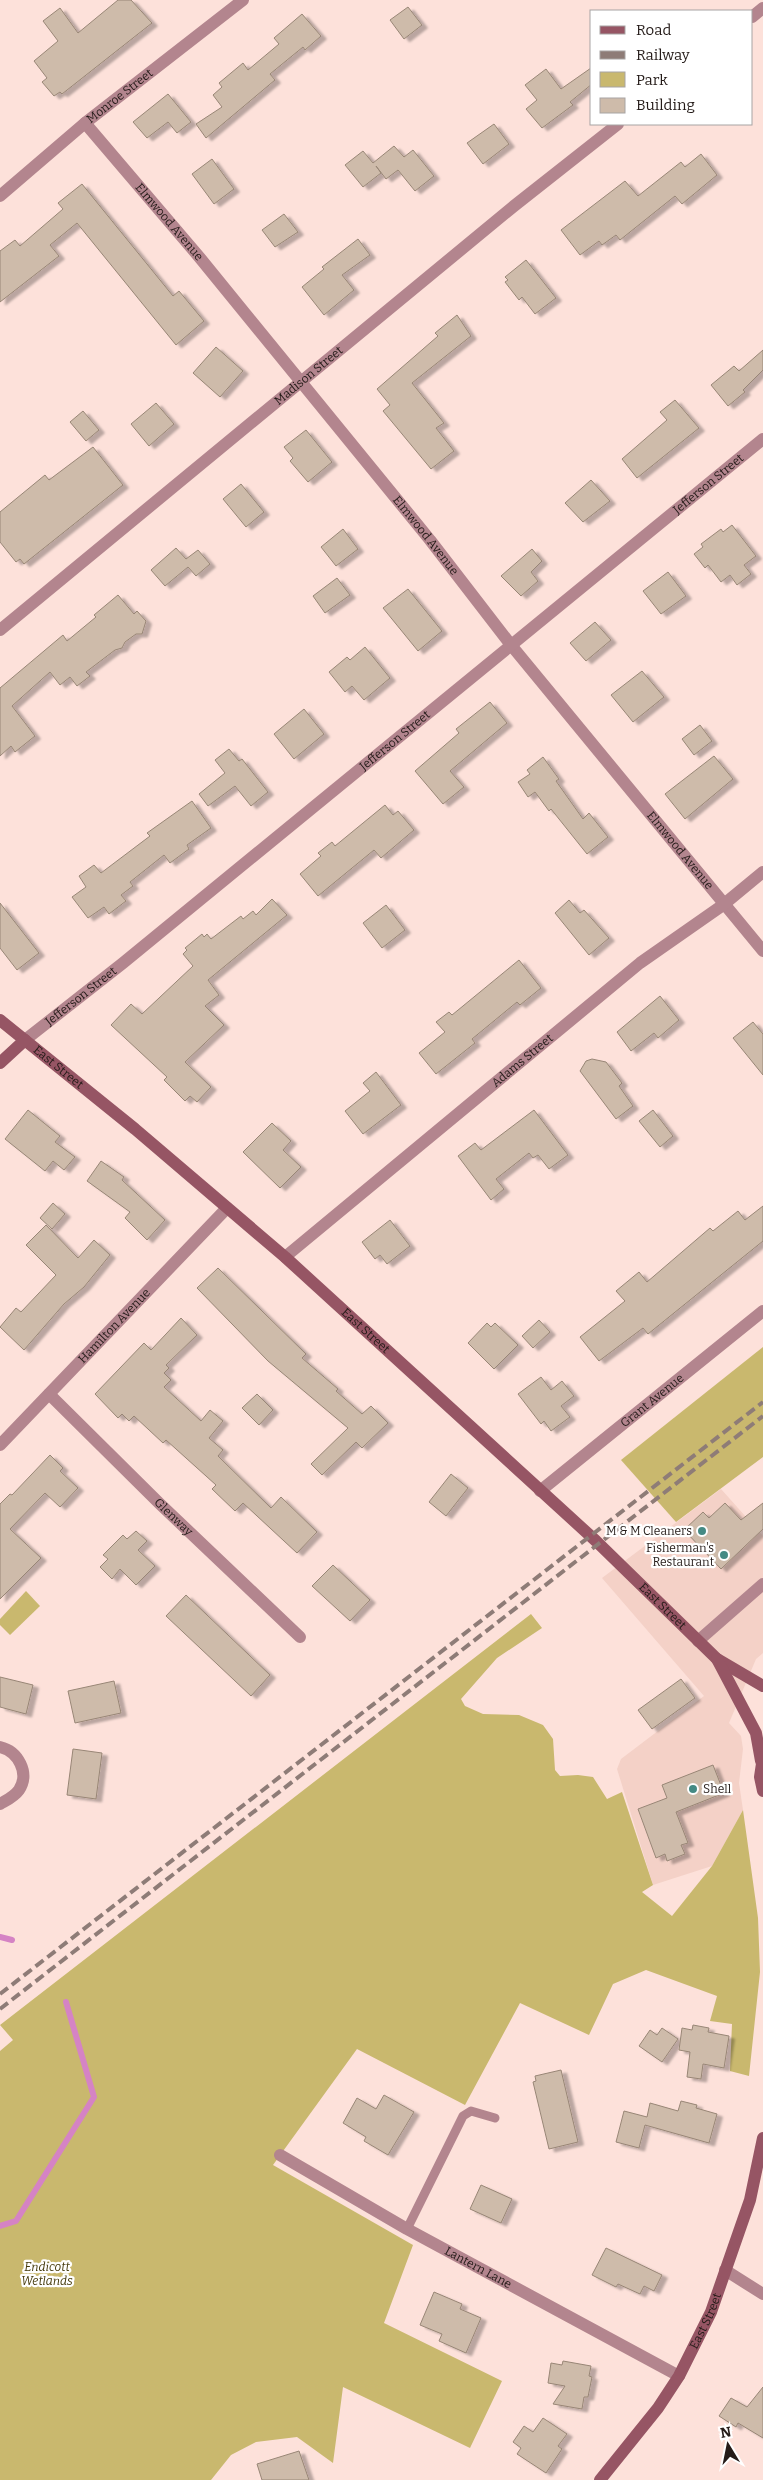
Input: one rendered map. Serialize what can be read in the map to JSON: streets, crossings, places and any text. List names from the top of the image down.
{
  "streets": {
    "main road": ["East Street"],
    "street": [
      "Monroe Street",
      "Elmwood Avenue",
      "Madison Street",
      "Jefferson Street",
      "Adams Street",
      "Hamilton Avenue",
      "Grant Avenue",
      "Glenway",
      "Lantern Lane"
    ]
  },
  "crossings": [
    ["Monroe Street", "Elmwood Avenue"],
    ["Elmwood Avenue", "Madison Street"],
    ["Elmwood Avenue", "Jefferson Street"],
    ["Elmwood Avenue", "Adams Street"],
    ["Jefferson Street", "East Street"],
    ["Adams Street", "East Street"],
    ["East Street", "Hamilton Avenue"],
    ["East Street", "Grant Avenue"],
    ["East Street", "Lantern Lane"],
    ["Hamilton Avenue", "Glenway"]
  ],
  "parks": ["Endicott Wetlands"],
  "places": ["M & M Cleaners", "Fisherman's Restaurant", "Shell"],
  "legend": [
    "Road",
    "Railway",
    "Park",
    "Building"
  ],
  "north": "top"
}
